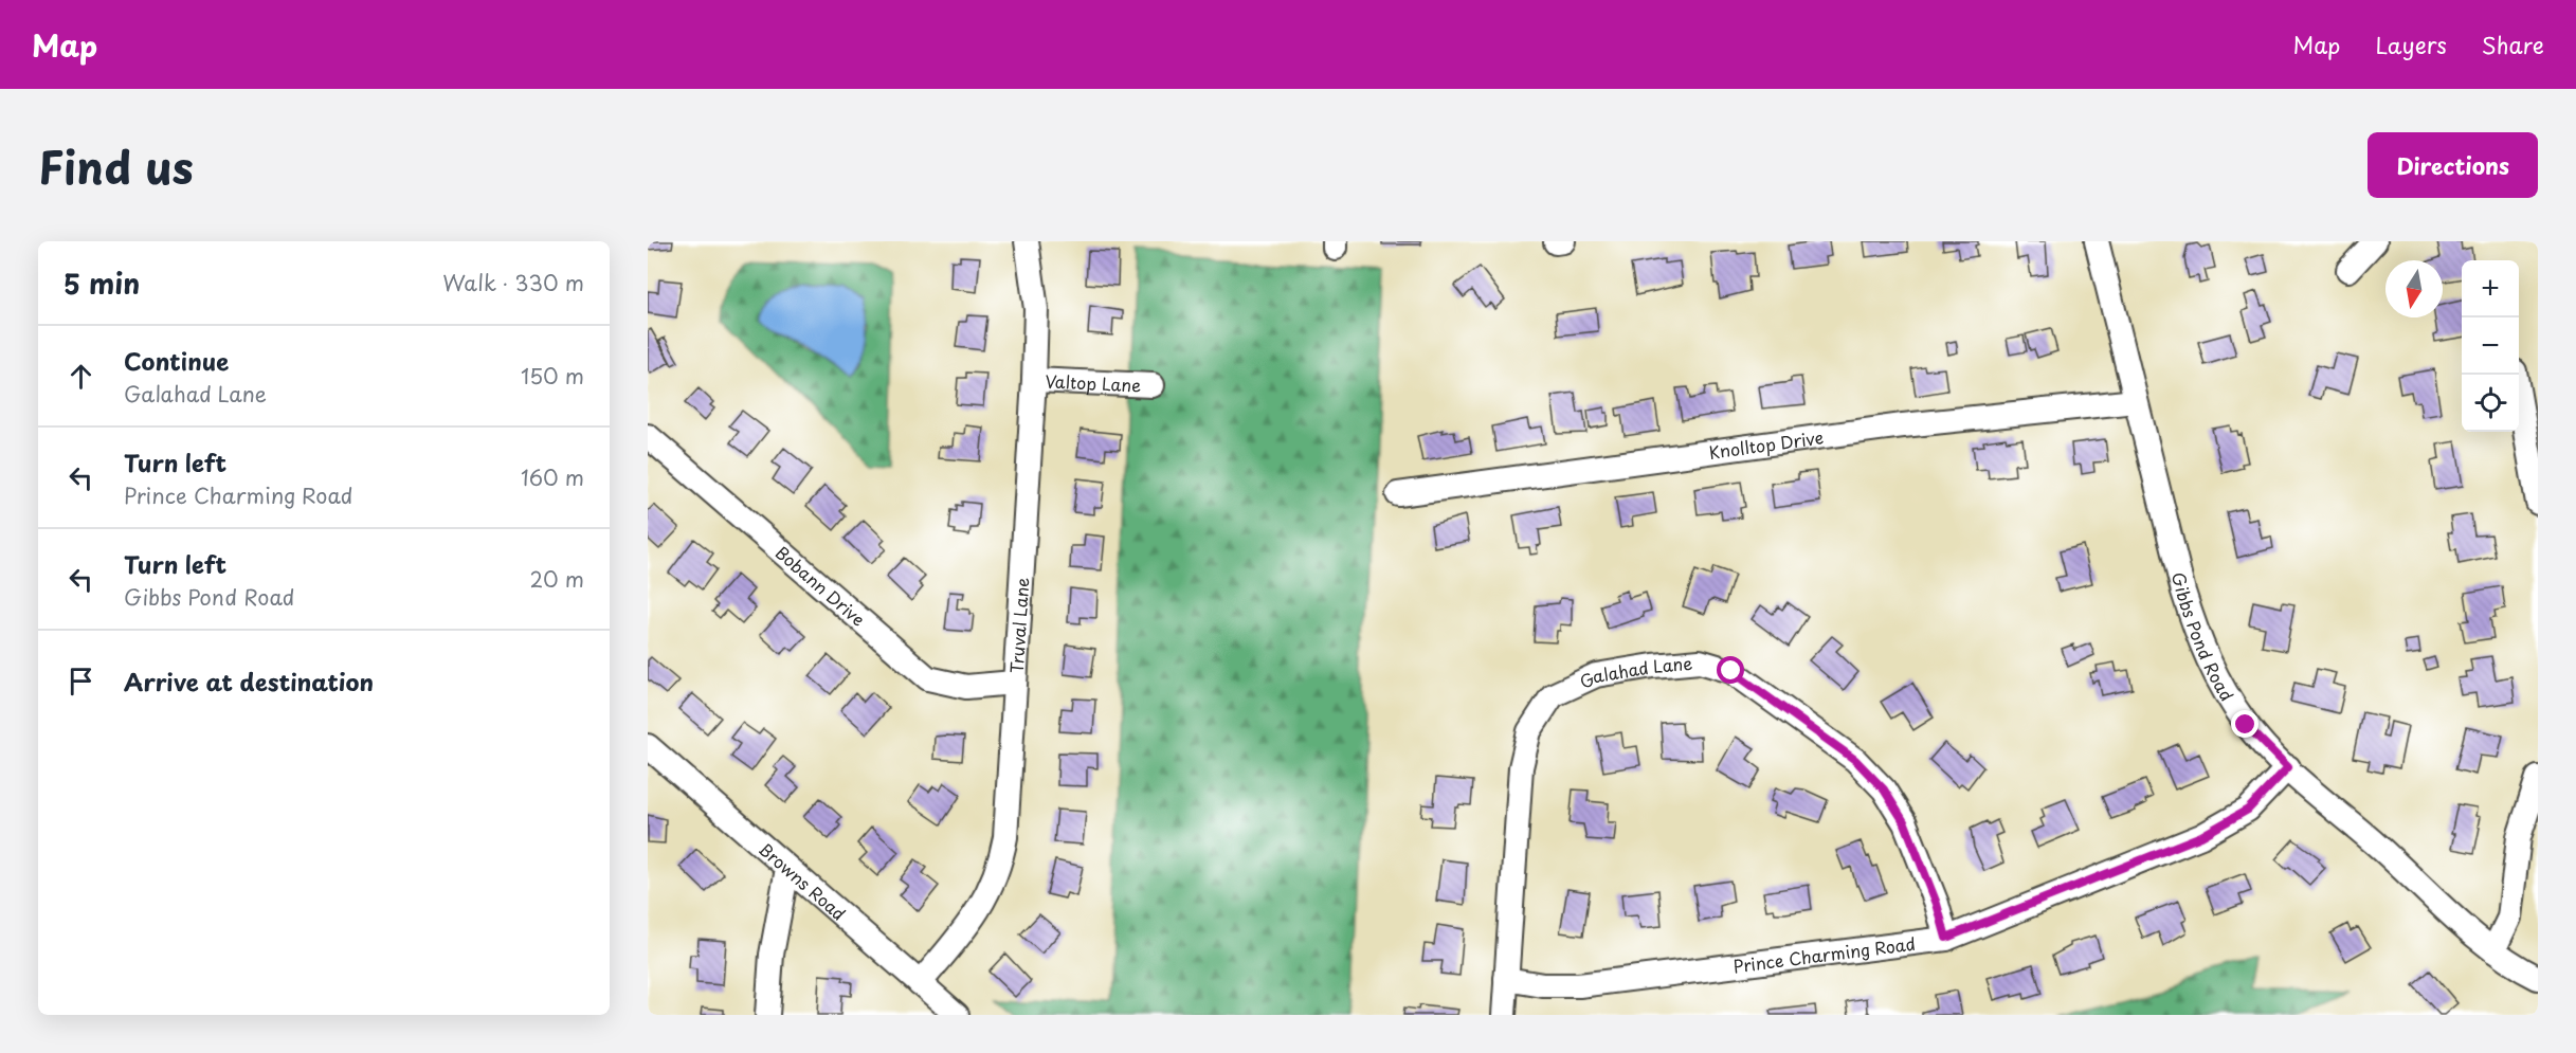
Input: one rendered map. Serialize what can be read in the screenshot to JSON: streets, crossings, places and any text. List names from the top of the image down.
{
  "streets": {
    "street": [
      "Valtop Lane",
      "Knolltop Drive",
      "Bobann Drive",
      "Truval Lane",
      "Gibbs Pond Road",
      "Galahad Lane",
      "Browns Road",
      "Prince Charming Road"
    ]
  },
  "crossings": [
    ["Valtop Lane", "Truval Lane"],
    ["Knolltop Drive", "Gibbs Pond Road"],
    ["Bobann Drive", "Truval Lane"],
    ["Truval Lane", "Browns Road"],
    ["Gibbs Pond Road", "Prince Charming Road"],
    ["Galahad Lane", "Prince Charming Road"]
  ],
  "north": "bottom",
  "page": {
    "header": "Map",
    "nav": ["Map", "Layers", "Share"],
    "title": "Find us",
    "buttons": "Directions",
    "heading": ["5 min", "Walk · 330 m"],
    "map_buttons": ["+", "−"],
    "list": [
      ["Continue", "Galahad Lane", "150 m"],
      ["Turn left", "Prince Charming Road", "160 m"],
      ["Turn left", "Gibbs Pond Road", "20 m"],
      "Arrive at destination"
    ]
  }
}
